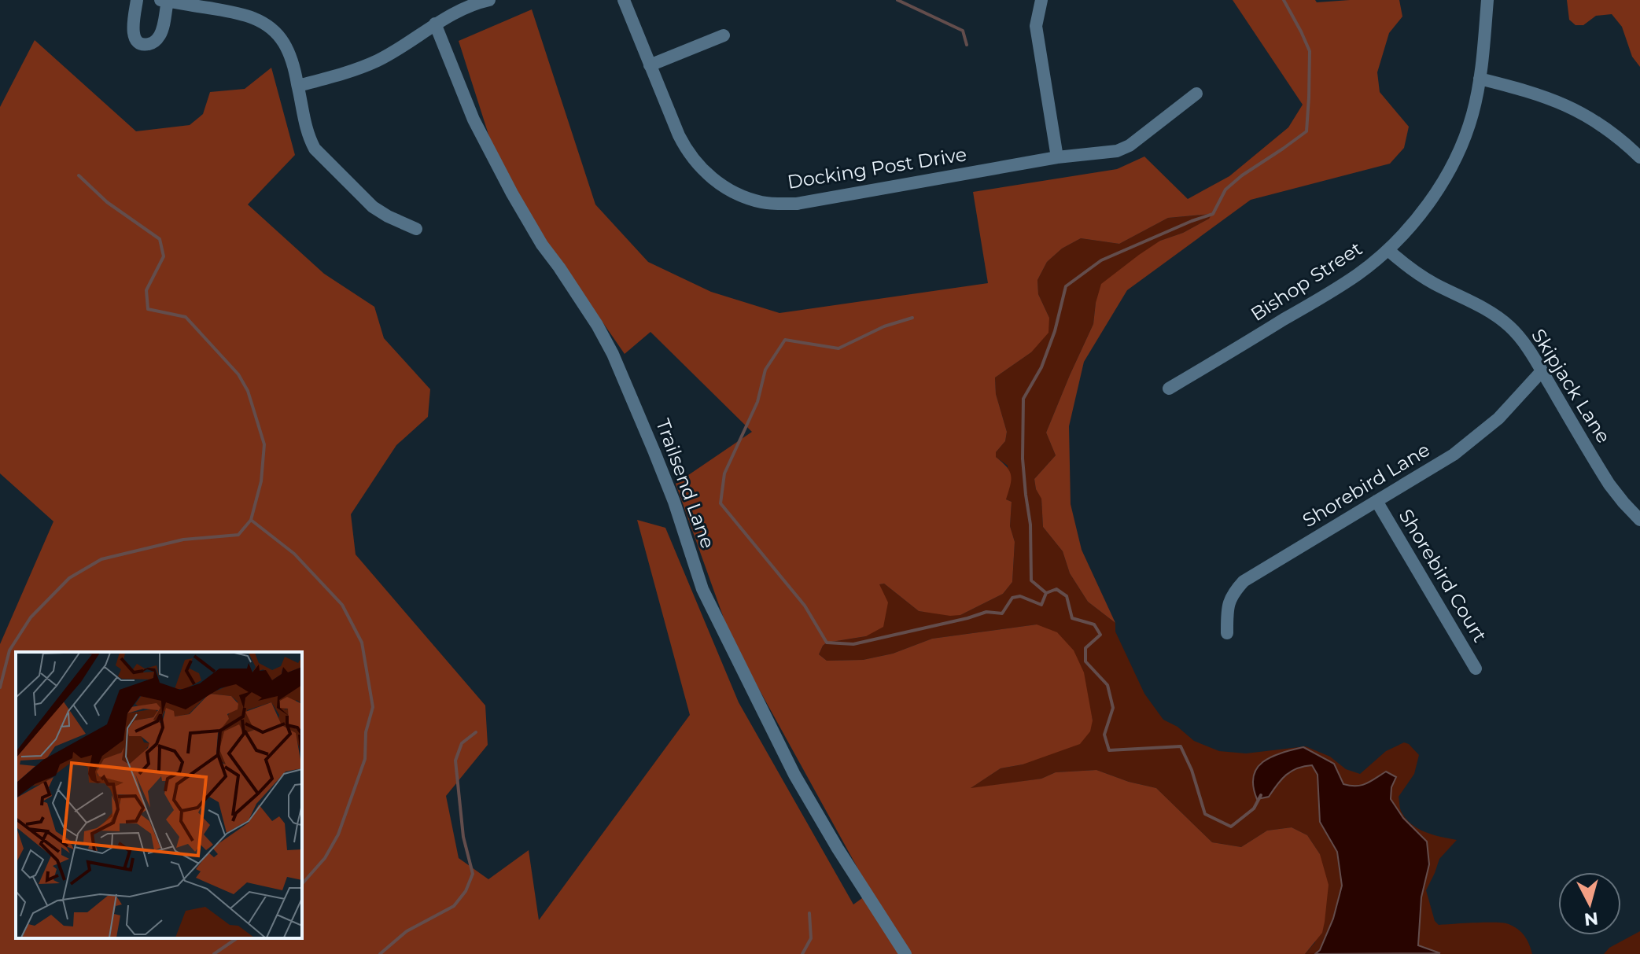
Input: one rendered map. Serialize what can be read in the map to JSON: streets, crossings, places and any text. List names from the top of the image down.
{
  "streets": {
    "street": [
      "Docking Post Drive",
      "Bishop Street",
      "Skipjack Lane",
      "Trailsend Lane",
      "Shorebird Lane",
      "Shorebird Court"
    ]
  },
  "crossings": [
    ["Bishop Street", "Skipjack Lane"],
    ["Skipjack Lane", "Shorebird Lane"],
    ["Shorebird Lane", "Shorebird Court"]
  ],
  "north": "bottom"
}
